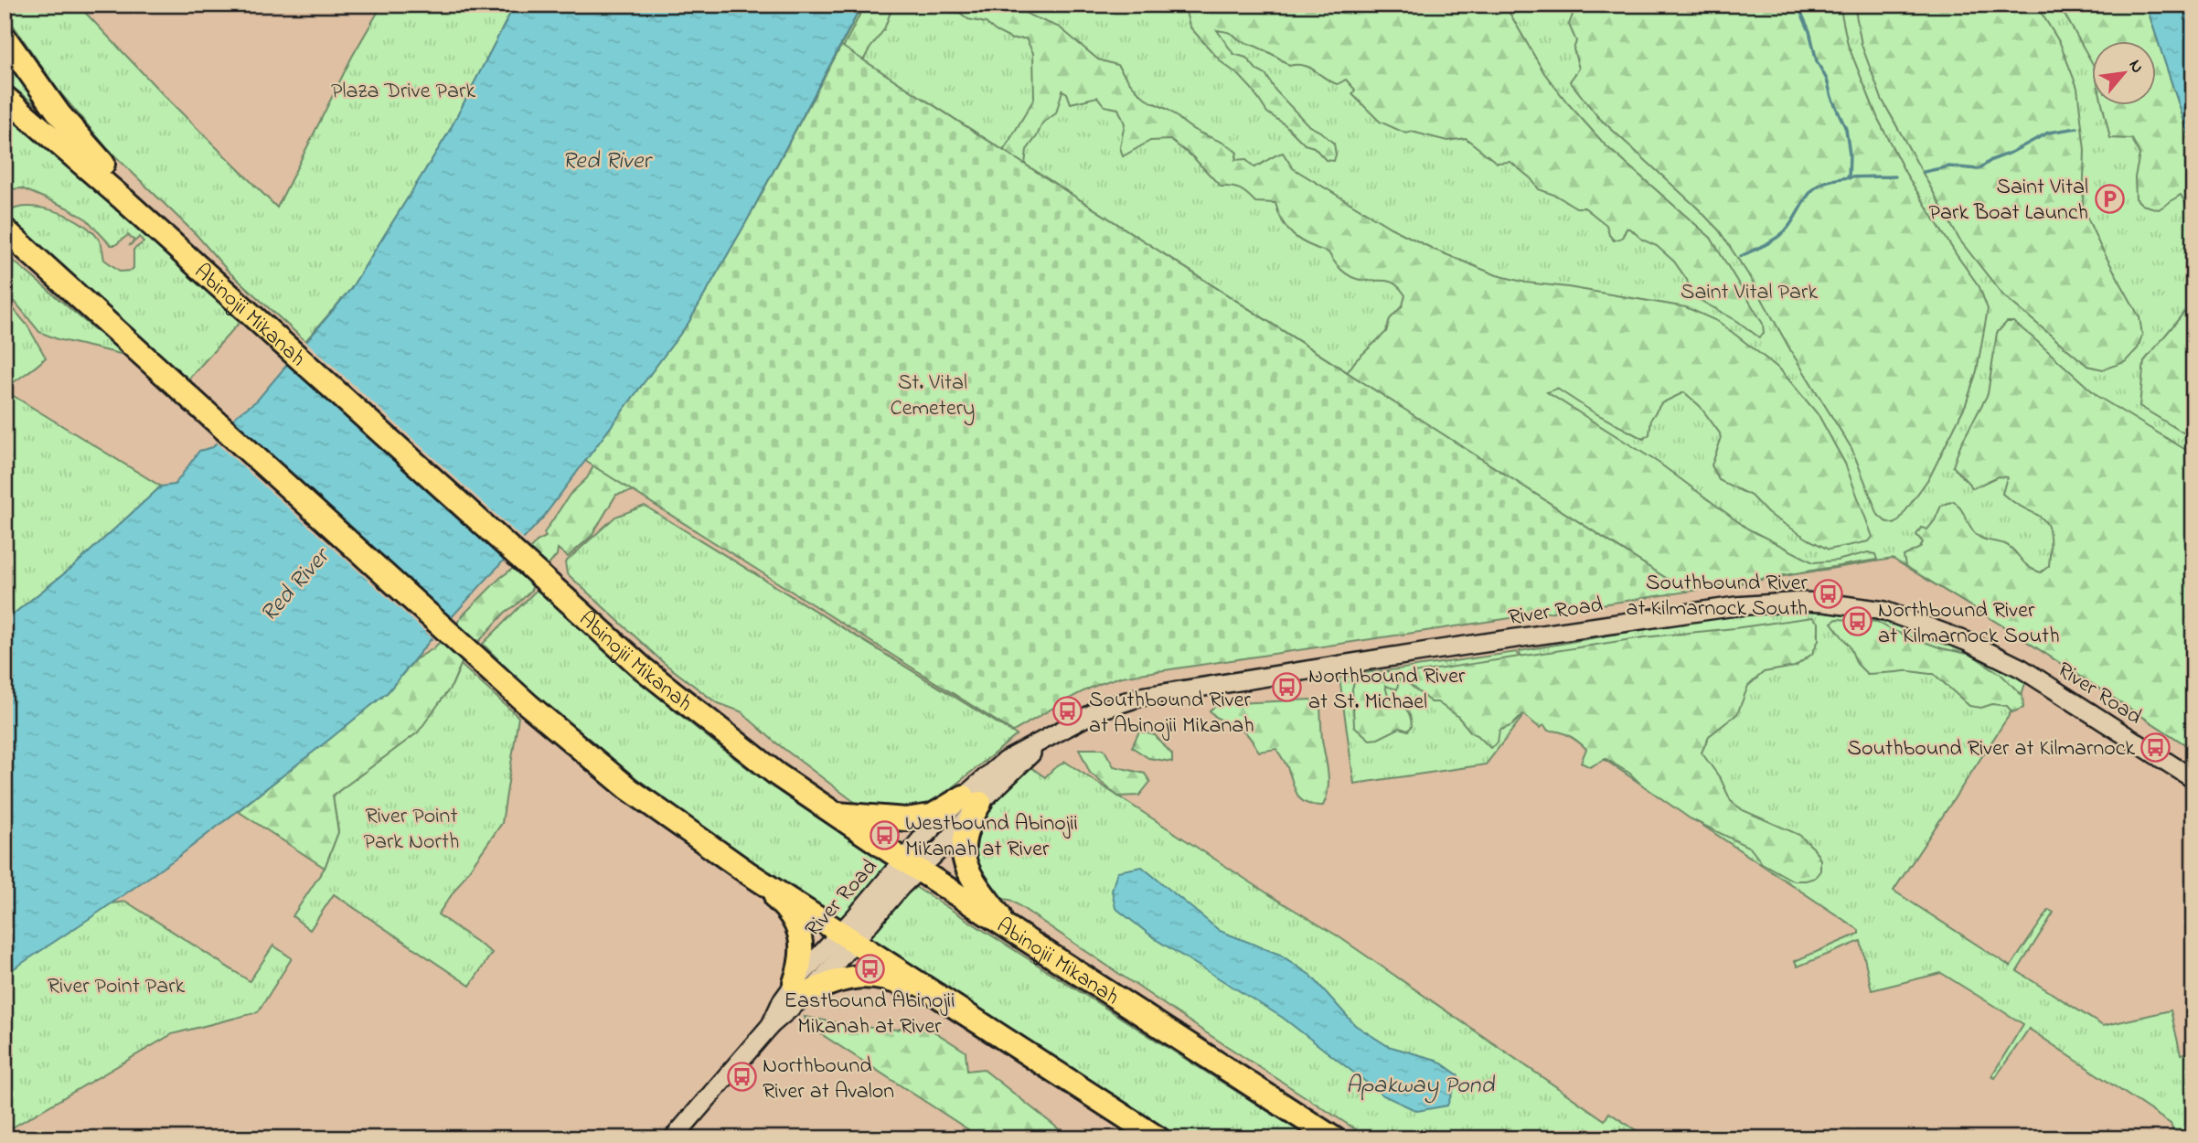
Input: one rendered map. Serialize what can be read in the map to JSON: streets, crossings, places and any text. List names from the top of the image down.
{
  "streets": {
    "main road": ["Abinojii Mikanah"],
    "street": ["River Road"]
  },
  "crossings": [
    ["Abinojii Mikanah", "River Road"]
  ],
  "water": ["Red River", "Apakway Pond"],
  "parks": [
    "Plaza Drive Park",
    "Saint Vital Park",
    "St. Vital Cemetery",
    "River Point Park North",
    "River Point Park"
  ],
  "places": {
    "parking": ["Saint Vital Park Boat Launch"],
    "bus stop": [
      "Southbound River at Kilmarnock South",
      "Northbound River at Kilmarnock South",
      "Northbound River at St. Michael",
      "Southbound River at Abinojii Mikanah",
      "Southbound River at Kilmarnock",
      "Westbound Abinojii Mikanah at River",
      "Eastbound Abinojii Mikanah at River",
      "Northbound River at Avalon"
    ]
  },
  "north": "top right"
}
